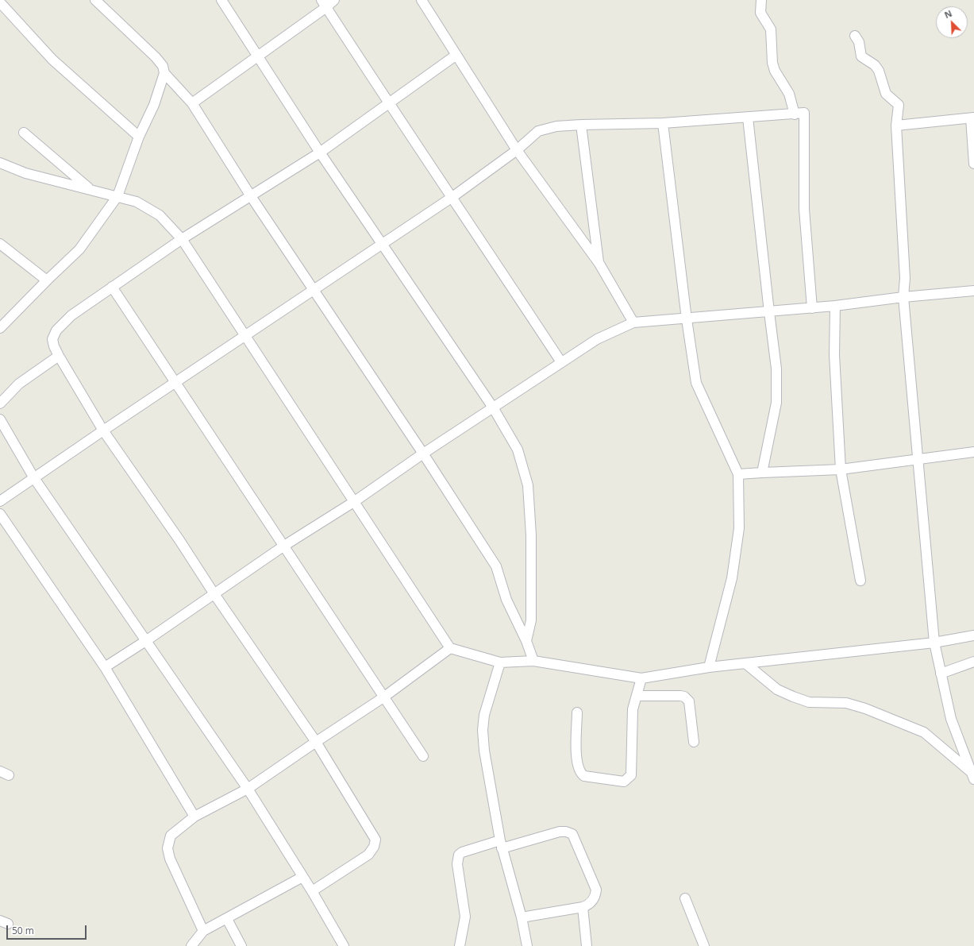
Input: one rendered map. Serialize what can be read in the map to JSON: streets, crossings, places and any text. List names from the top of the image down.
{
  "scale_bar": "50 m",
  "north": "top left"
}
